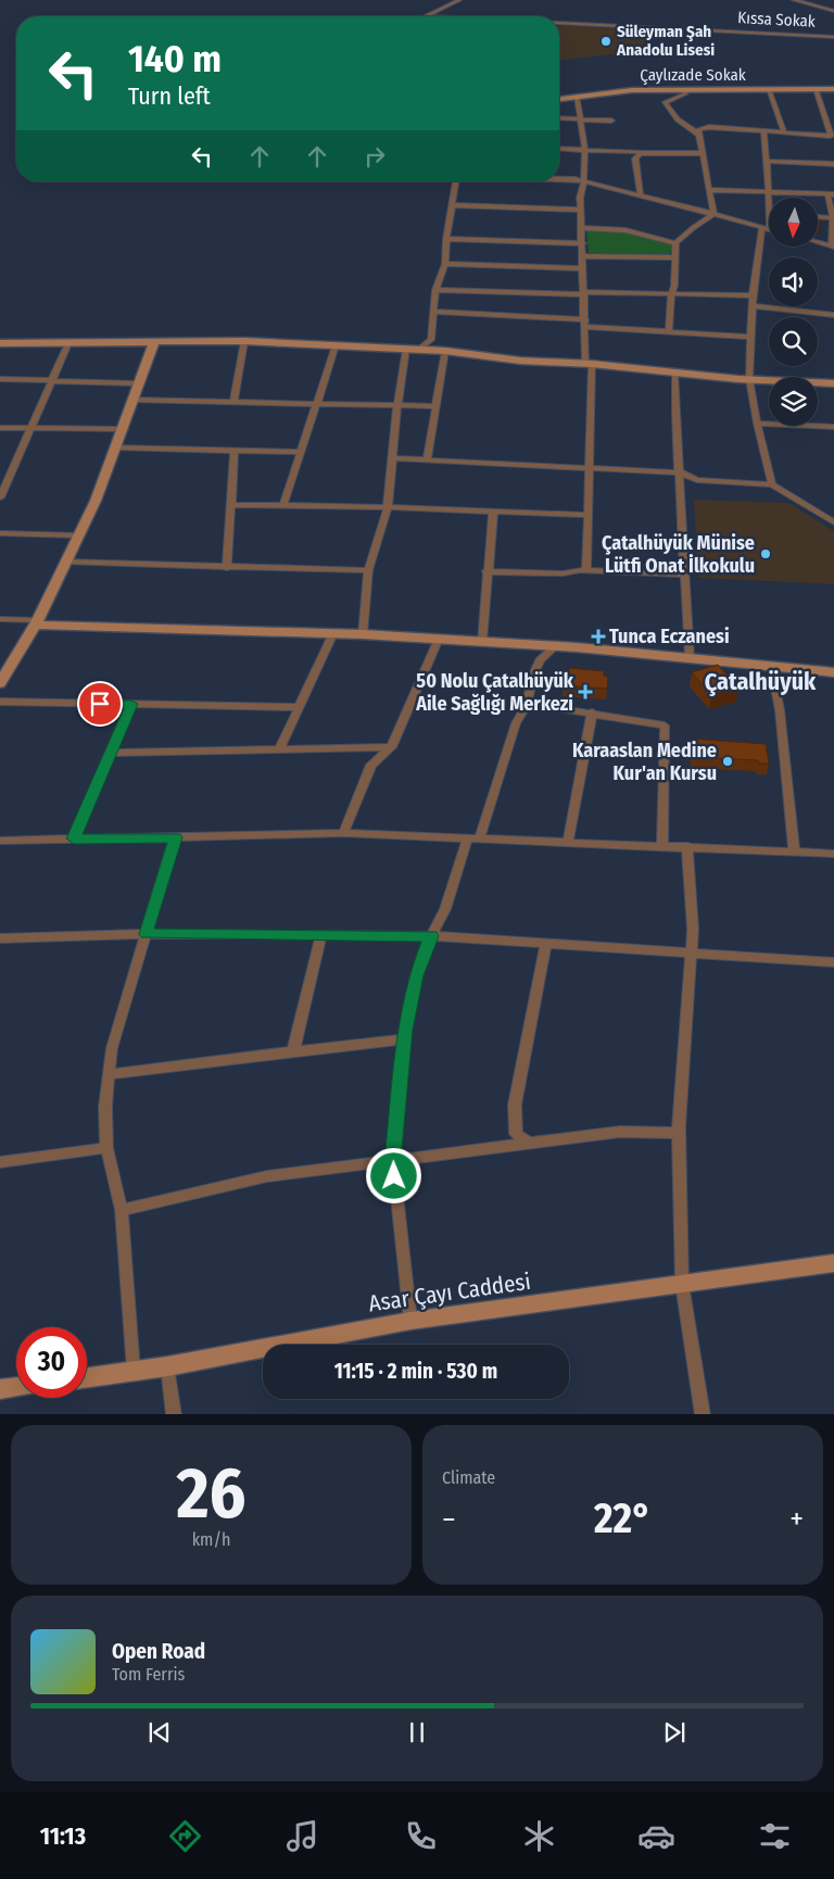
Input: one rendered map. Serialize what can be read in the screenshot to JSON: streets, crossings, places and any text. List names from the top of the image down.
{
  "streets": {
    "street": ["Kıssa Sokak", "Çaylızade Sokak", "Asar Çayı Caddesi"]
  },
  "districts": ["Çatalhüyük"],
  "places": {
    "other": ["Süleyman Şah Anadolu Lisesi", "Çatalhüyük Münise Lütfi Onat İlkokulu", "Karaaslan Medine Kur'an Kursu"],
    "health": ["Tunca Eczanesi", "50 Nolu Çatalhüyük Aile Sağlığı Merkezi"]
  },
  "north": "bottom",
  "page": {
    "turn": ["140 m", "Turn left"],
    "limit": "30",
    "trip": "11:15 · 2 min · 530 m",
    "tile": [
      ["26", "km/h"],
      "Climate"
    ],
    "heat": ["−", "22°", "+"],
    "song": ["Open Road", "Tom Ferris"],
    "tabs": "11:13"
  }
}
